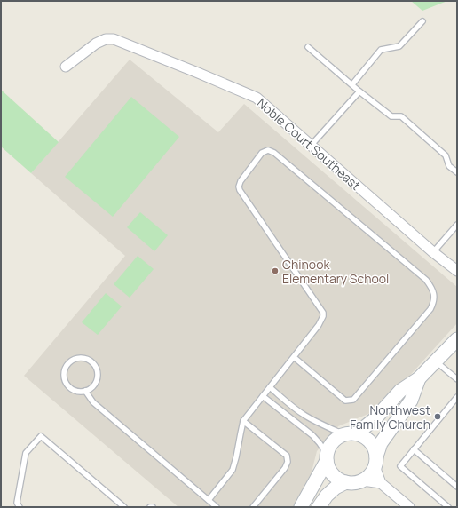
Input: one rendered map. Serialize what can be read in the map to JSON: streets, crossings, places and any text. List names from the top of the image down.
{
  "streets": {
    "street": ["Noble Court Southeast"]
  },
  "places": ["Chinook Elementary School", "Northwest Family Church"]
}
